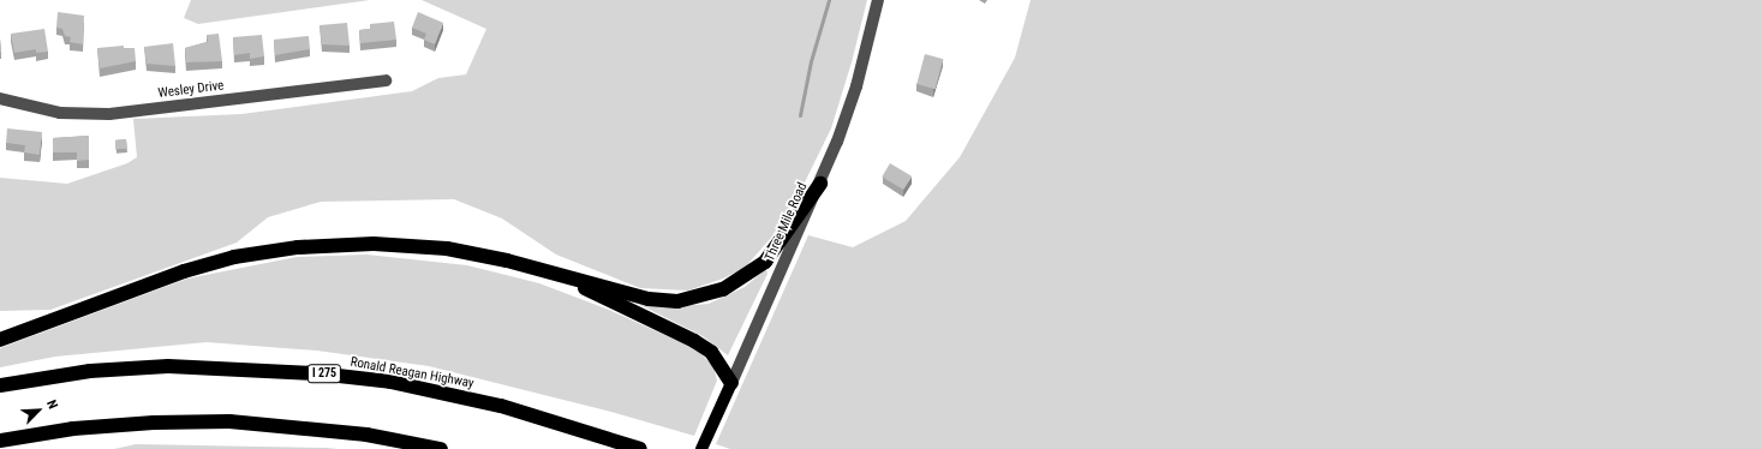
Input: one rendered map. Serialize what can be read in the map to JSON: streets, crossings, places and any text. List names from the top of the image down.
{
  "streets": {
    "highway": ["I 275", "Ronald Reagan Highway"],
    "main road": ["Three Mile Road"],
    "street": ["Wesley Drive"]
  },
  "north": "top right"
}
